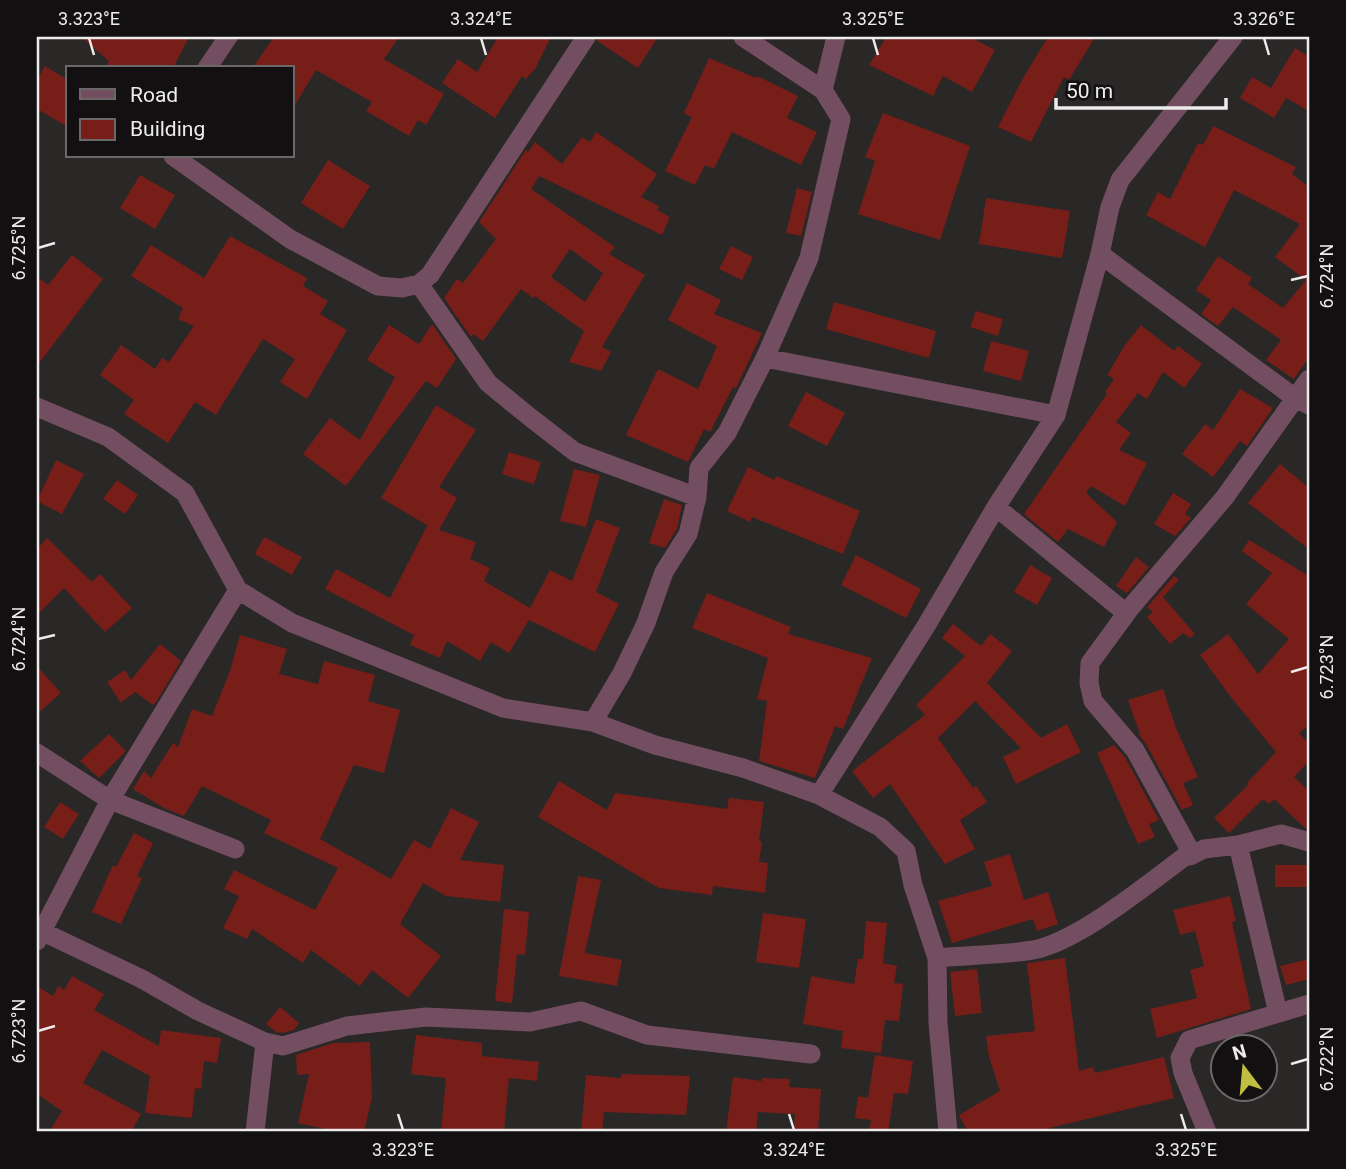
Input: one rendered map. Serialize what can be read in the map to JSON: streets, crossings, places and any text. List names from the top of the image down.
{
  "legend": ["Road", "Building"],
  "scale_bar": "50 m",
  "north": "top",
  "coordinates": [
    "3.323°E",
    "3.324°E",
    "3.325°E",
    "3.326°E",
    "6.725°N",
    "6.724°N",
    "6.723°N",
    "6.722°N"
  ]
}
